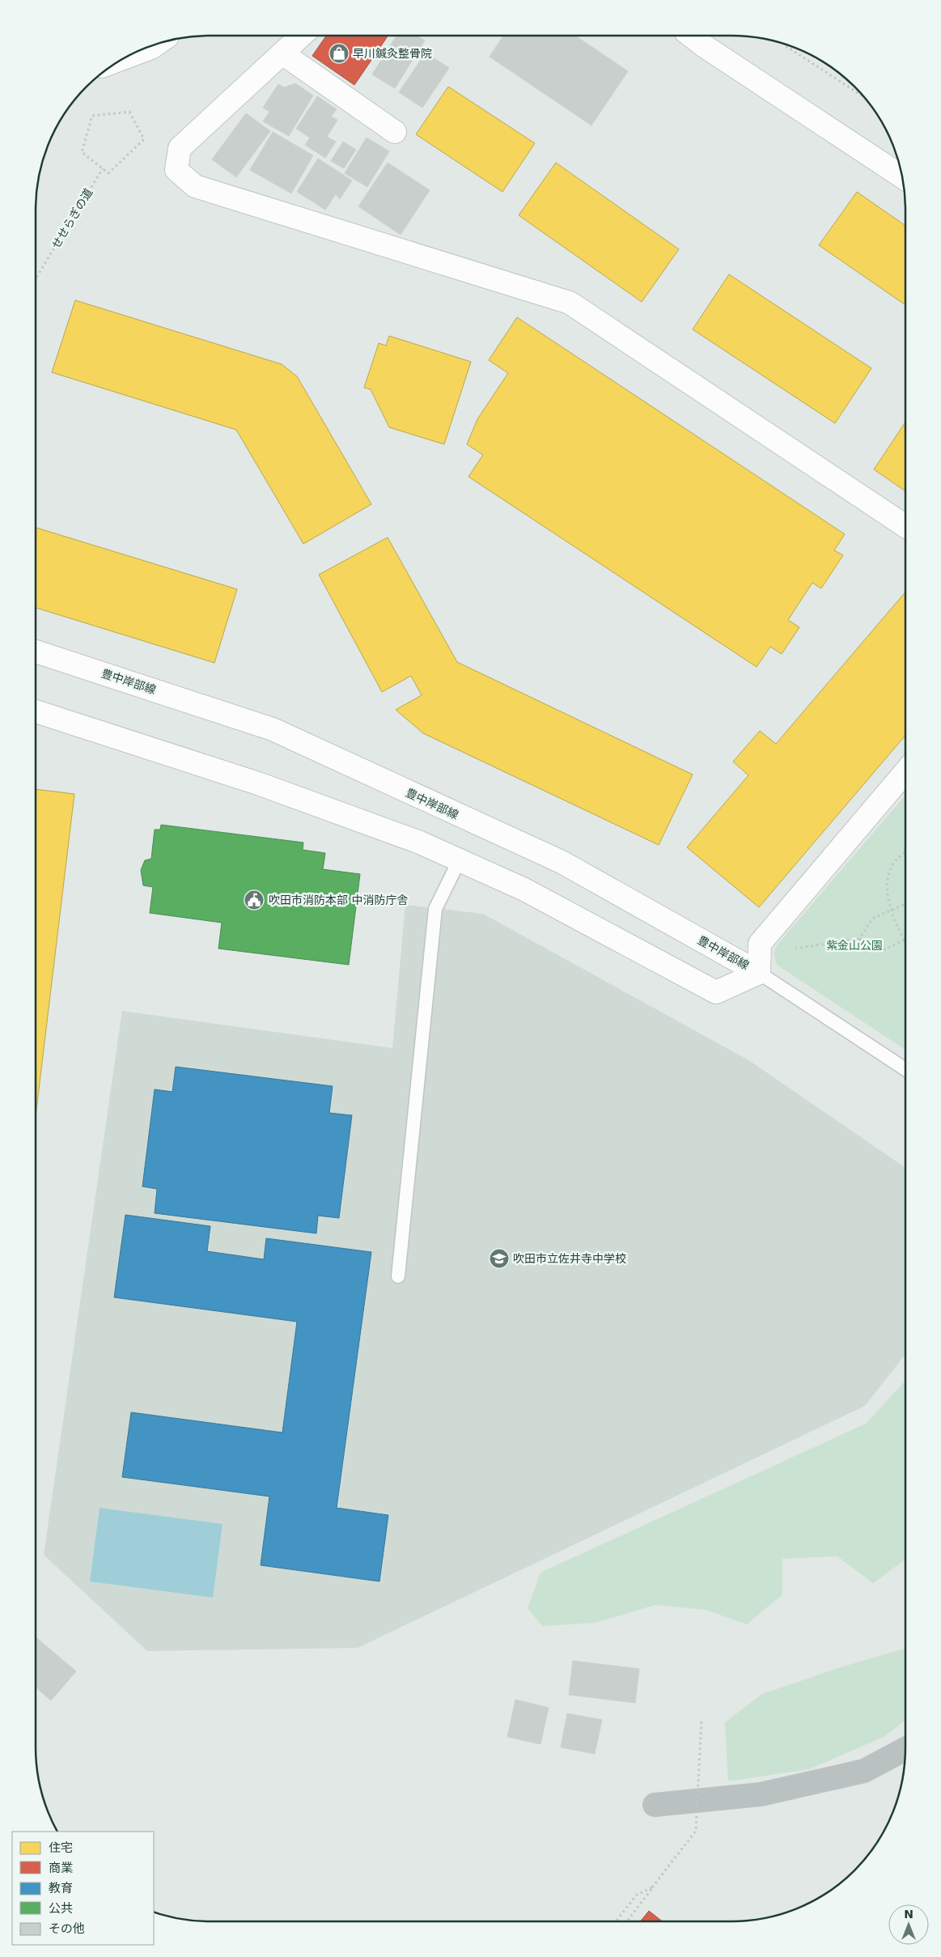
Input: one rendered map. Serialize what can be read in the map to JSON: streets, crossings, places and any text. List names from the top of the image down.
{
  "streets": {
    "street": ["豊中岸部線"],
    "path": ["せせらぎの道"]
  },
  "parks": ["紫金山公園"],
  "places": {
    "shop": ["早川鍼灸整骨院"],
    "public building": ["吹田市消防本部 中消防庁舎"],
    "school or university": ["吹田市立佐井寺中学校"]
  },
  "legend": [
    "住宅",
    "商業",
    "教育",
    "公共",
    "その他"
  ],
  "north": "top"
}
